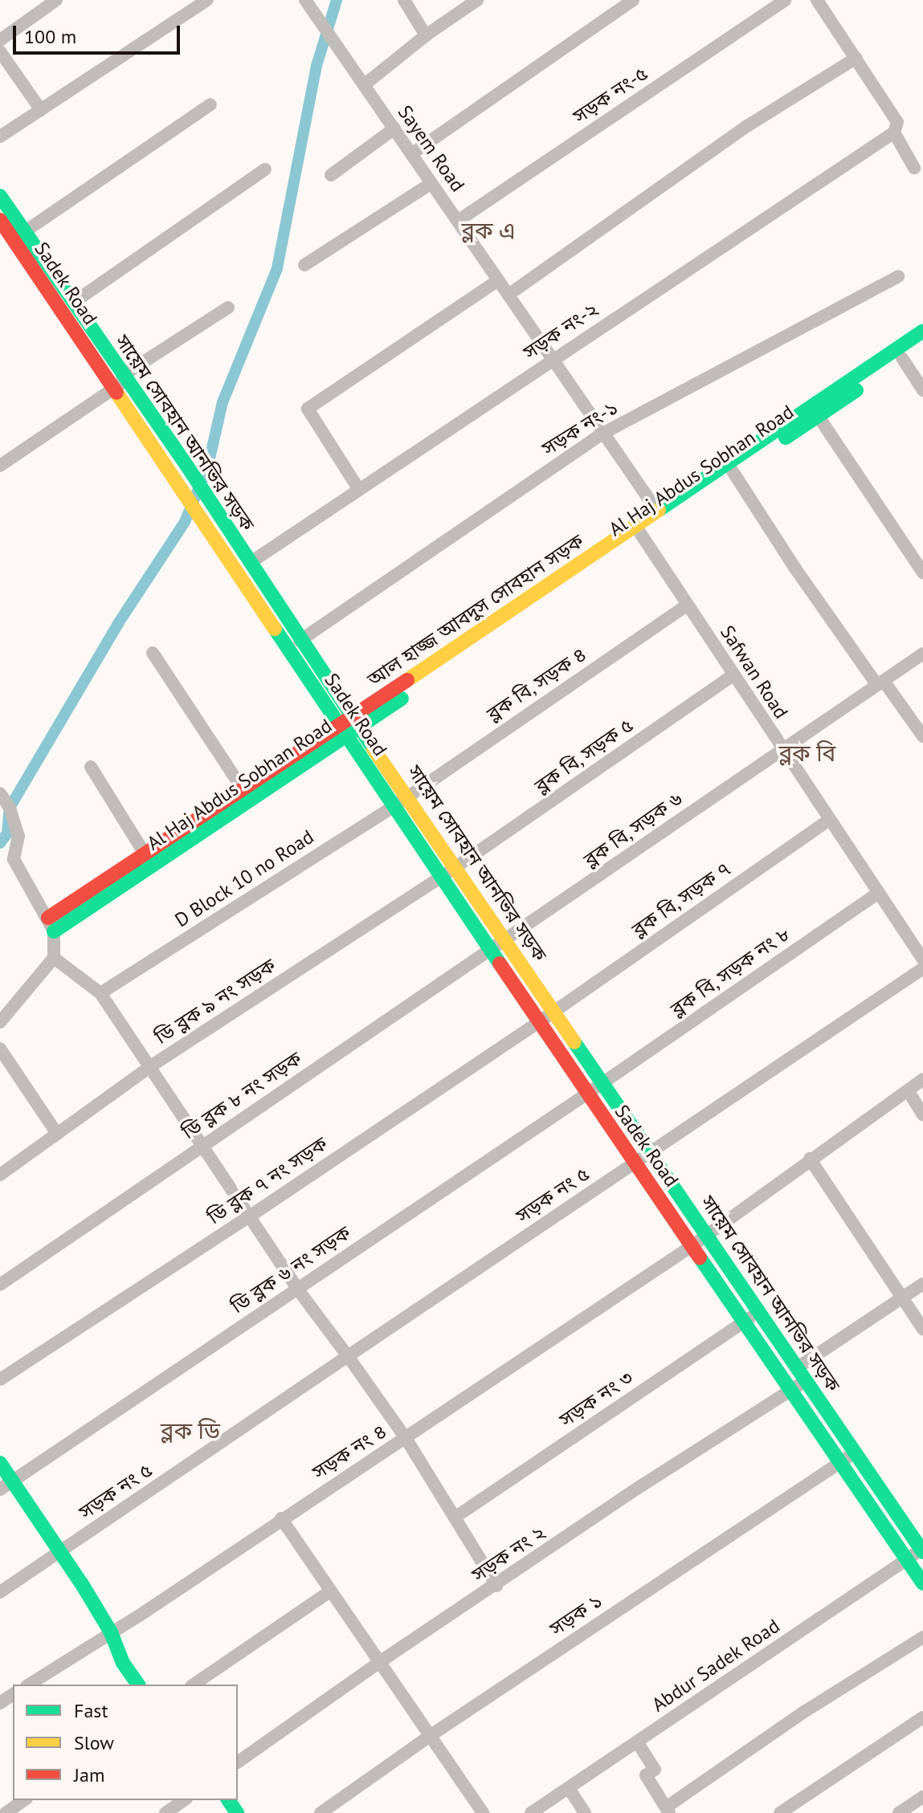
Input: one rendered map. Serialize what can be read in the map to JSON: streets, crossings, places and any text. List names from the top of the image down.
{
  "streets": {
    "street": [
      "সড়ক নং-৫",
      "Sayem Road",
      "Sadek Road",
      "সড়ক নং-২",
      "সড়ক নং-১",
      "সায়েম সোবহান আনভির সড়ক",
      "Al Haj Abdus Sobhan Road",
      "আল হাজ্জ আবদুস সোবহান সড়ক",
      "Safwan Road",
      "ব্লক বি, সড়ক ৪",
      "ব্লক বি, সড়ক ৫",
      "ব্লক বি, সড়ক ৬",
      "D Block 10 no Road",
      "ব্লক বি, সড়ক ৭",
      "ব্লক বি, সড়ক নং ৮",
      "ডি ব্লক ৯ নং সড়ক",
      "ডি ব্লক ৮ নং সড়ক",
      "ডি ব্লক ৭ নং সড়ক",
      "সড়ক নং ৫",
      "ডি ব্লক ৬ নং সড়ক",
      "সড়ক নং ৩",
      "সড়ক নং ৪",
      "সড়ক নং ২",
      "সড়ক ১",
      "Abdur Sadek Road"
    ]
  },
  "crossings": [
    ["সড়ক নং-৫", "Sayem Road"],
    ["Sayem Road", "সড়ক নং-২"],
    ["Sayem Road", "সড়ক নং-১"],
    ["Sayem Road", "আল হাজ্জ আবদুস সোবহান সড়ক"],
    ["Sadek Road", "সায়েম সোবহান আনভির সড়ক"],
    ["Sadek Road", "Al Haj Abdus Sobhan Road"],
    ["Sadek Road", "D Block 10 no Road"],
    ["Sadek Road", "ডি ব্লক ৯ নং সড়ক"],
    ["Sadek Road", "ডি ব্লক ৮ নং সড়ক"],
    ["Sadek Road", "ডি ব্লক ৭ নং সড়ক"],
    ["Sadek Road", "সড়ক নং ৫"],
    ["Sadek Road", "ডি ব্লক ৬ নং সড়ক"],
    ["Sadek Road", "সড়ক নং ৩"],
    ["Sadek Road", "সড়ক নং ৪"],
    ["Sadek Road", "সড়ক নং ২"],
    ["সড়ক নং-২", "সায়েম সোবহান আনভির সড়ক"],
    ["সড়ক নং-১", "সায়েম সোবহান আনভির সড়ক"],
    ["সায়েম সোবহান আনভির সড়ক", "Al Haj Abdus Sobhan Road"],
    ["সায়েম সোবহান আনভির সড়ক", "আল হাজ্জ আবদুস সোবহান সড়ক"],
    ["সায়েম সোবহান আনভির সড়ক", "ব্লক বি, সড়ক ৪"],
    ["সায়েম সোবহান আনভির সড়ক", "ব্লক বি, সড়ক ৫"],
    ["সায়েম সোবহান আনভির সড়ক", "ব্লক বি, সড়ক ৬"],
    ["সায়েম সোবহান আনভির সড়ক", "D Block 10 no Road"],
    ["সায়েম সোবহান আনভির সড়ক", "ব্লক বি, সড়ক ৭"],
    ["সায়েম সোবহান আনভির সড়ক", "ব্লক বি, সড়ক নং ৮"],
    ["সায়েম সোবহান আনভির সড়ক", "ডি ব্লক ৯ নং সড়ক"],
    ["সায়েম সোবহান আনভির সড়ক", "ডি ব্লক ৮ নং সড়ক"],
    ["সায়েম সোবহান আনভির সড়ক", "ডি ব্লক ৭ নং সড়ক"],
    ["সায়েম সোবহান আনভির সড়ক", "সড়ক নং ৫"],
    ["সায়েম সোবহান আনভির সড়ক", "ডি ব্লক ৬ নং সড়ক"],
    ["সায়েম সোবহান আনভির সড়ক", "সড়ক নং ৩"],
    ["সায়েম সোবহান আনভির সড়ক", "সড়ক নং ৪"],
    ["সায়েম সোবহান আনভির সড়ক", "সড়ক নং ২"],
    ["সায়েম সোবহান আনভির সড়ক", "সড়ক ১"],
    ["সায়েম সোবহান আনভির সড়ক", "Abdur Sadek Road"],
    ["Al Haj Abdus Sobhan Road", "আল হাজ্জ আবদুস সোবহান সড়ক"],
    ["Al Haj Abdus Sobhan Road", "Safwan Road"],
    ["Safwan Road", "ব্লক বি, সড়ক ৪"],
    ["Safwan Road", "ব্লক বি, সড়ক ৫"],
    ["Safwan Road", "ব্লক বি, সড়ক ৬"],
    ["Safwan Road", "ব্লক বি, সড়ক ৭"],
    ["Safwan Road", "ব্লক বি, সড়ক নং ৮"],
    ["ব্লক বি, সড়ক ৪", "D Block 10 no Road"],
    ["ব্লক বি, সড়ক ৫", "ডি ব্লক ৯ নং সড়ক"],
    ["ব্লক বি, সড়ক ৬", "ডি ব্লক ৮ নং সড়ক"],
    ["ব্লক বি, সড়ক ৭", "ডি ব্লক ৭ নং সড়ক"],
    ["ব্লক বি, সড়ক নং ৮", "ডি ব্লক ৬ নং সড়ক"]
  ],
  "districts": ["ব্লক এ", "ব্লক বি", "ব্লক ডি"],
  "legend": ["Fast", "Slow", "Jam"],
  "scale_bar": "100 m"
}
